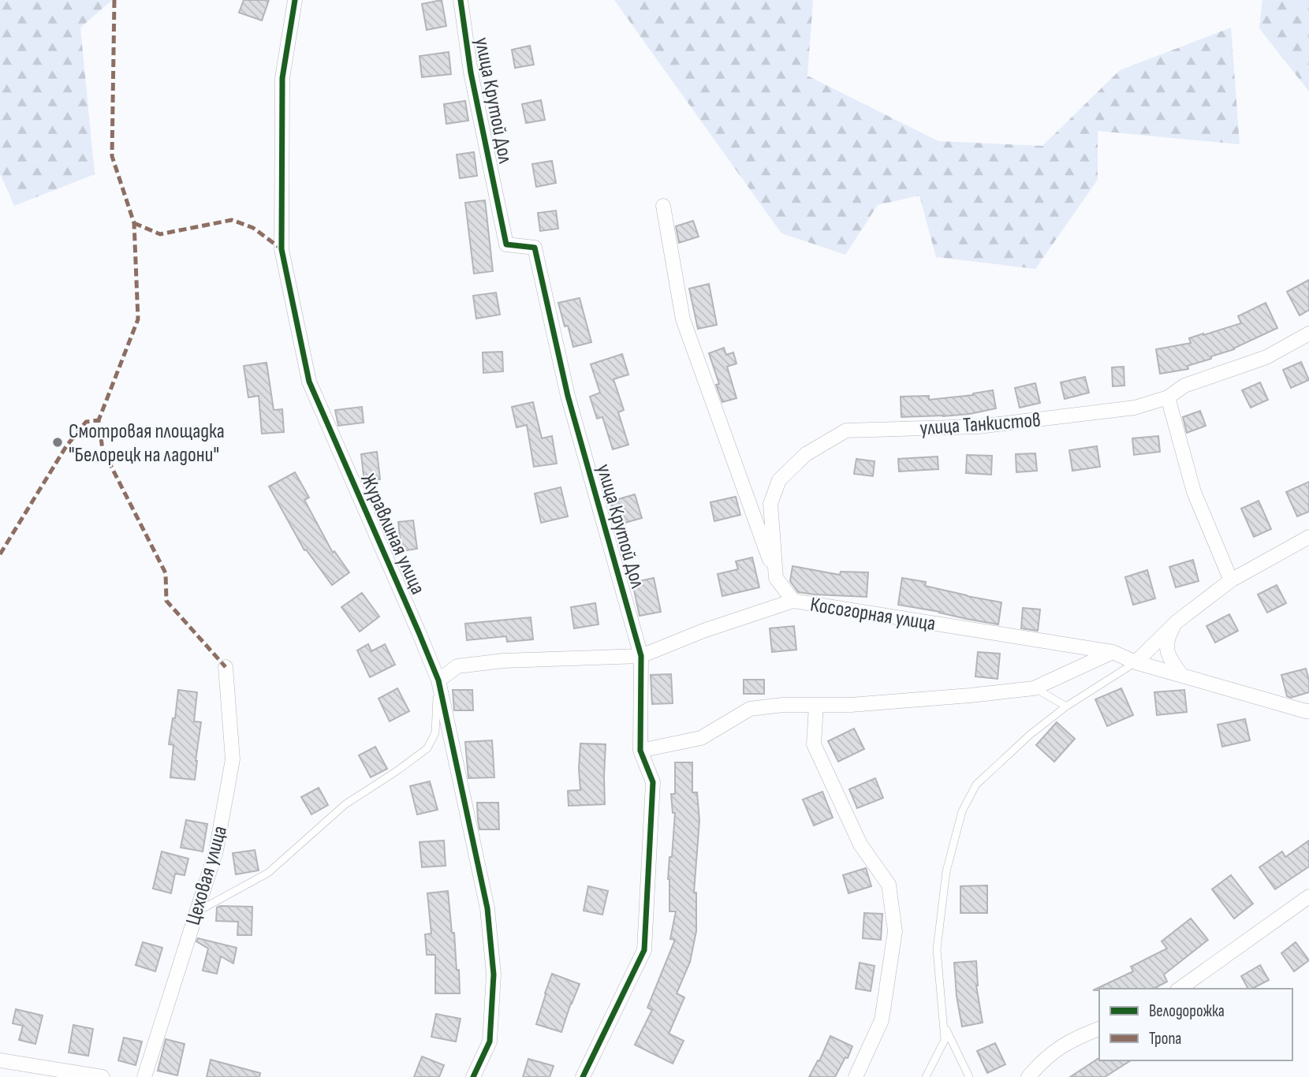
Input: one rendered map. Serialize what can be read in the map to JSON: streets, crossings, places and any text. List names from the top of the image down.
{
  "streets": {
    "street": [
      "улица Крутой Дол",
      "улица Танкистов",
      "Журавлиная улица",
      "Косогорная улица",
      "Цеховая улица"
    ]
  },
  "crossings": [
    ["улица Крутой Дол", "Косогорная улица"]
  ],
  "places": ["Смотровая площадка \"Белорецк на ладони\""],
  "legend": ["Велодорожка", "Тропа"]
}
